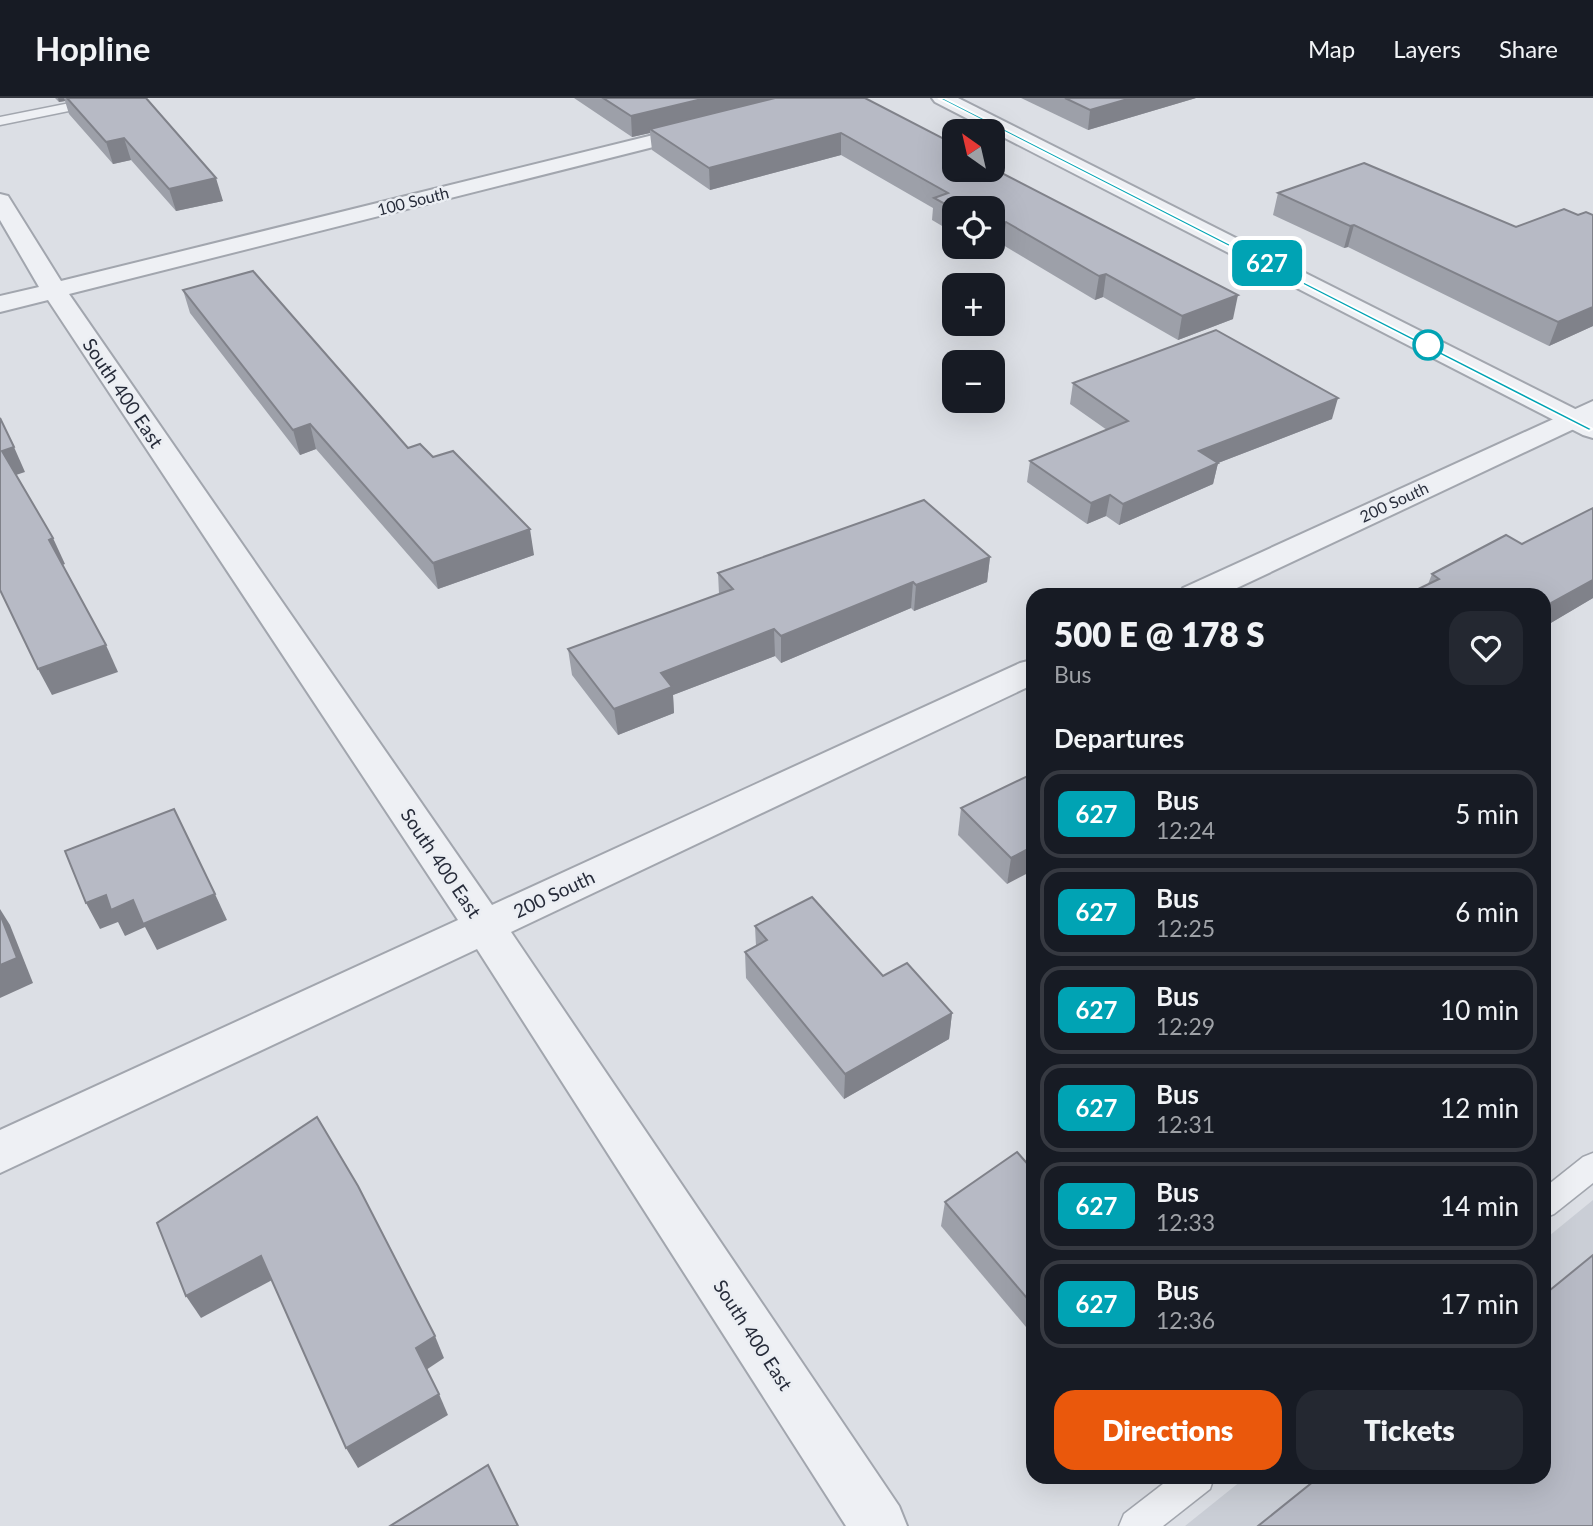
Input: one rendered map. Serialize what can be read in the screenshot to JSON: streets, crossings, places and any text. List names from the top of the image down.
{
  "streets": {
    "street": ["100 South", "South 400 East", "200 South"]
  },
  "crossings": [
    ["100 South", "South 400 East"],
    ["South 400 East", "200 South"]
  ],
  "lines": ["bus line 627"],
  "north": "top left",
  "page": {
    "header": "Hopline",
    "nav": ["Map", "Layers", "Share"],
    "on_map": "627",
    "map_buttons": ["+", "−"],
    "heading": [
      ["500 E @ 178 S", "Bus"],
      "Departures"
    ],
    "list": [
      {
        "mark": "627",
        "name": "Bus",
        "note": "12:24",
        "value": "5 min"
      },
      {
        "mark": "627",
        "name": "Bus",
        "note": "12:25",
        "value": "6 min"
      },
      {
        "mark": "627",
        "name": "Bus",
        "note": "12:29",
        "value": "10 min"
      },
      {
        "mark": "627",
        "name": "Bus",
        "note": "12:31",
        "value": "12 min"
      },
      {
        "mark": "627",
        "name": "Bus",
        "note": "12:33",
        "value": "14 min"
      },
      {
        "mark": "627",
        "name": "Bus",
        "note": "12:36",
        "value": "17 min"
      }
    ],
    "buttons": ["Directions", "Tickets"]
  }
}
